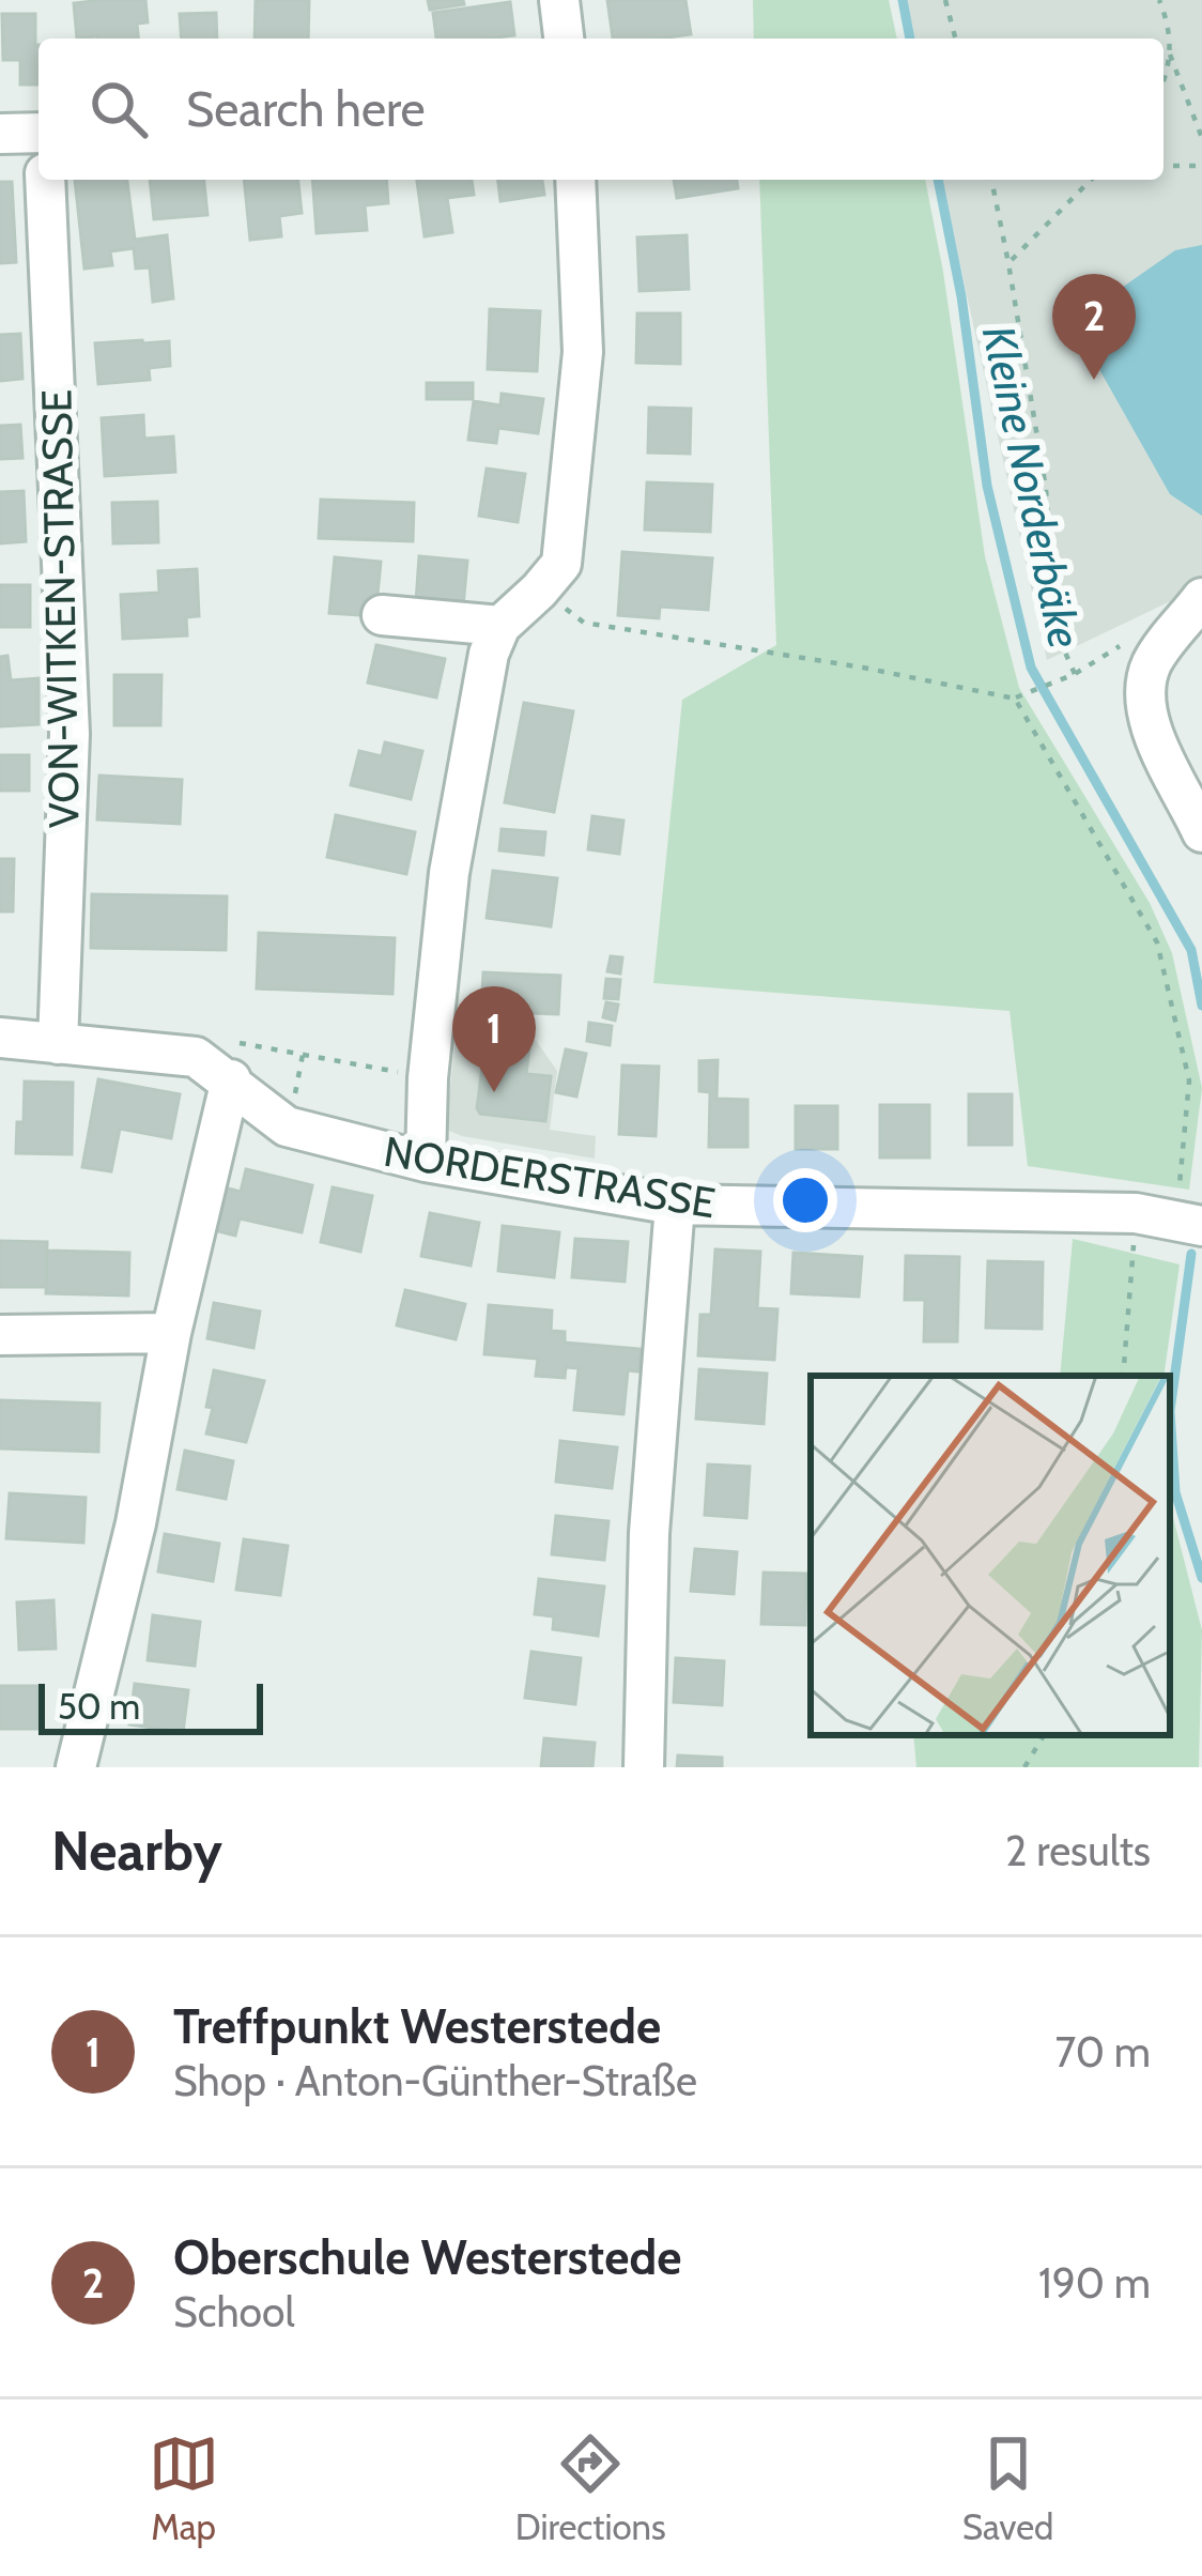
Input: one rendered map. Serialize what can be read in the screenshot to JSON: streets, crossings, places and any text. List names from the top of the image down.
{
  "streets": {
    "street": ["VON-WITKEN-STRASSE", "NORDERSTRASSE"]
  },
  "crossings": [
    ["VON-WITKEN-STRASSE", "NORDERSTRASSE"]
  ],
  "water": ["Kleine Norderbäke"],
  "scale_bar": "50 m",
  "page": {
    "search": "Search here",
    "pins": ["2", "1"],
    "scale": "50 m",
    "heading": ["Nearby", "2 results"],
    "list": [
      {
        "mark": "1",
        "name": "Treffpunkt Westerstede",
        "note": "Shop · Anton-Günther-Straße",
        "value": "70 m"
      },
      {
        "mark": "2",
        "name": "Oberschule Westerstede",
        "note": "School",
        "value": "190 m"
      }
    ],
    "nav": ["Map", "Directions", "Saved"]
  }
}
